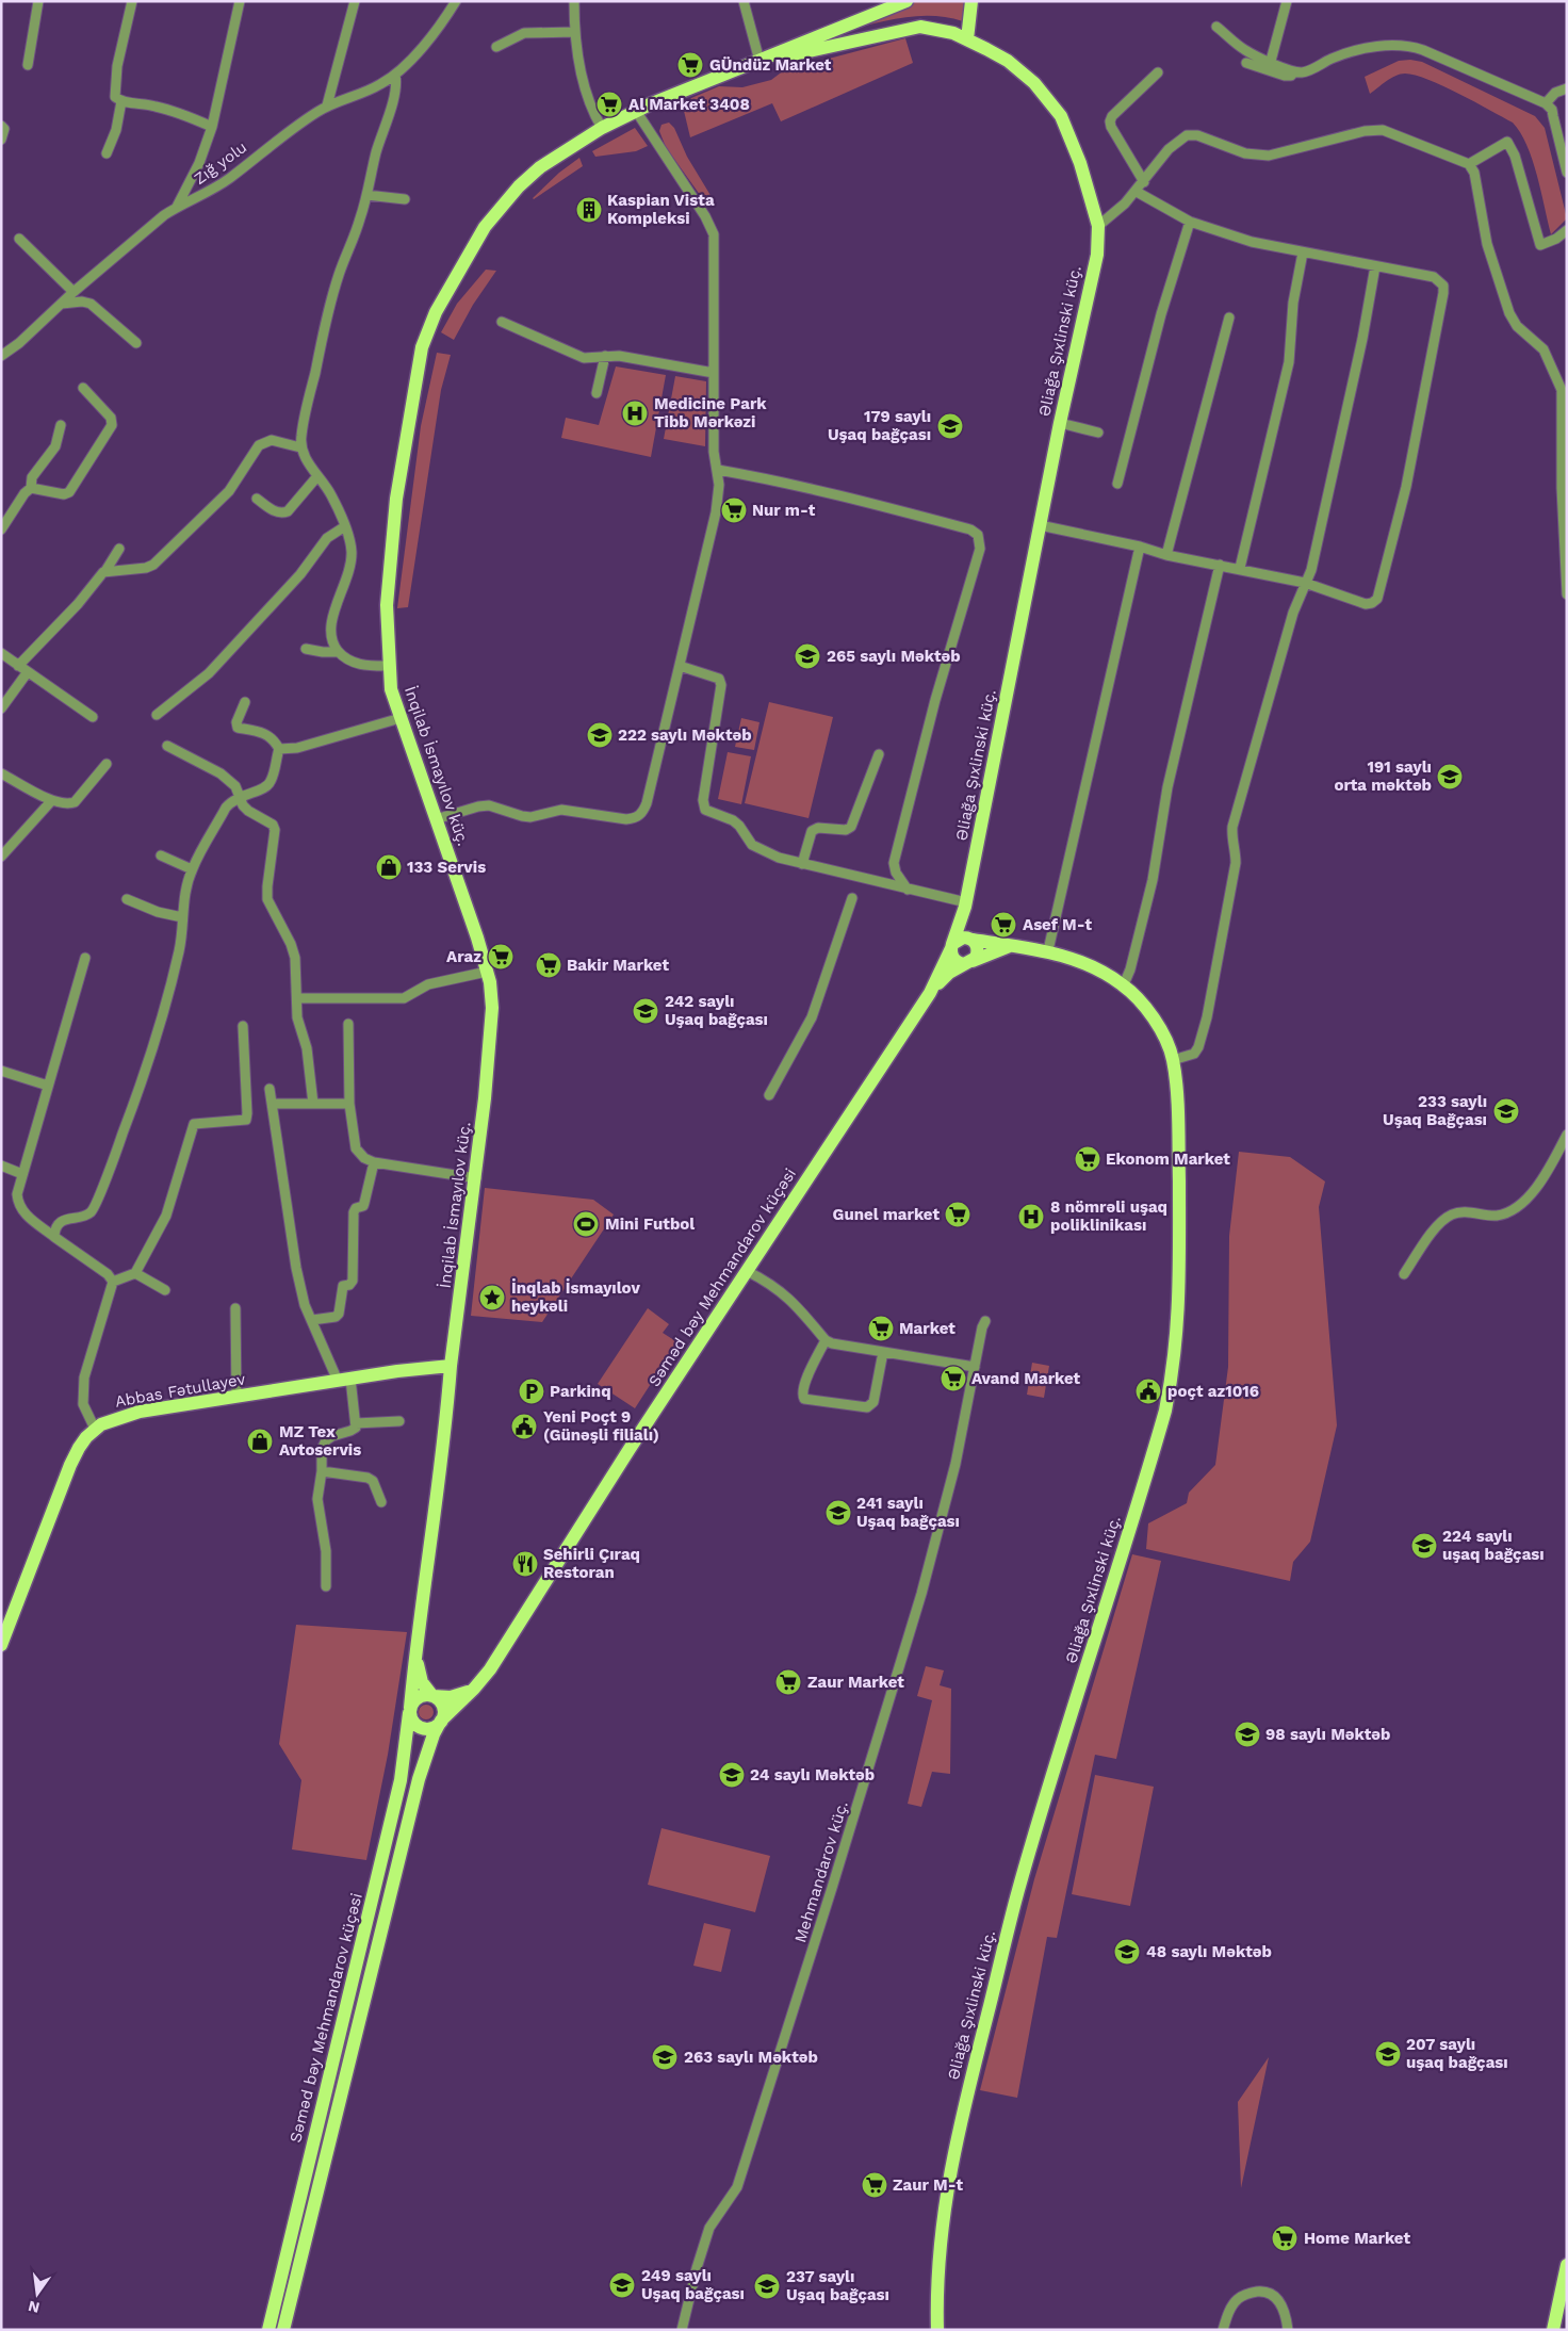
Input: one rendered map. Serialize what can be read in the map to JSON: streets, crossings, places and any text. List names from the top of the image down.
{
  "streets": {
    "main road": [
      "Əliağa Şıxlinski küç.",
      "İnqilab İsmayılov küç.",
      "Səməd bəy Mehmandarov küçəsi",
      "Abbas Fətullayev"
    ],
    "street": ["Zığ yolu", "Mehmandarov küç."]
  },
  "crossings": [
    ["Əliağa Şıxlinski küç.", "İnqilab İsmayılov küç."],
    ["İnqilab İsmayılov küç.", "Səməd bəy Mehmandarov küçəsi"],
    ["İnqilab İsmayılov küç.", "Abbas Fətullayev"]
  ],
  "places": {
    "supermarket": [
      "GÜndüz Market",
      "Al Market 3408",
      "Nur m-t",
      "Asef M-t",
      "Araz",
      "Bakir Market",
      "Ekonom Market",
      "Gunel market",
      "Market",
      "Avand Market",
      "Zaur Market",
      "Zaur M-t",
      "Home Market"
    ],
    "building": ["Kaspian Vista Kompleksi"],
    "hospital": ["Medicine Park Tibb Mərkəzi", "8 nömrəli uşaq poliklinikası"],
    "school or university": [
      "179 saylı Uşaq bağçası",
      "265 saylı Məktəb",
      "222 saylı Məktəb",
      "191 saylı orta məktəb",
      "242 saylı Uşaq bağçası",
      "233 saylı Uşaq Bağçası",
      "241 saylı Uşaq bağçası",
      "224 saylı uşaq bağçası",
      "98 saylı Məktəb",
      "24 saylı Məktəb",
      "48 saylı Məktəb",
      "207 saylı uşaq bağçası",
      "263 saylı Məktəb",
      "249 saylı Uşaq bağçası",
      "237 saylı Uşaq bağçası"
    ],
    "shop": ["133 Servis", "MZ Tex Avtoservis"],
    "sports": ["Mini Futbol"],
    "place": ["İnqlab İsmayılov heykəli"],
    "parking": ["Parkinq"],
    "public building": ["poçt az1016", "Yeni Poçt 9 (Günəşli filialı)"],
    "restaurant": ["Sehirli Çıraq Restoran"]
  },
  "north": "bottom"
}
